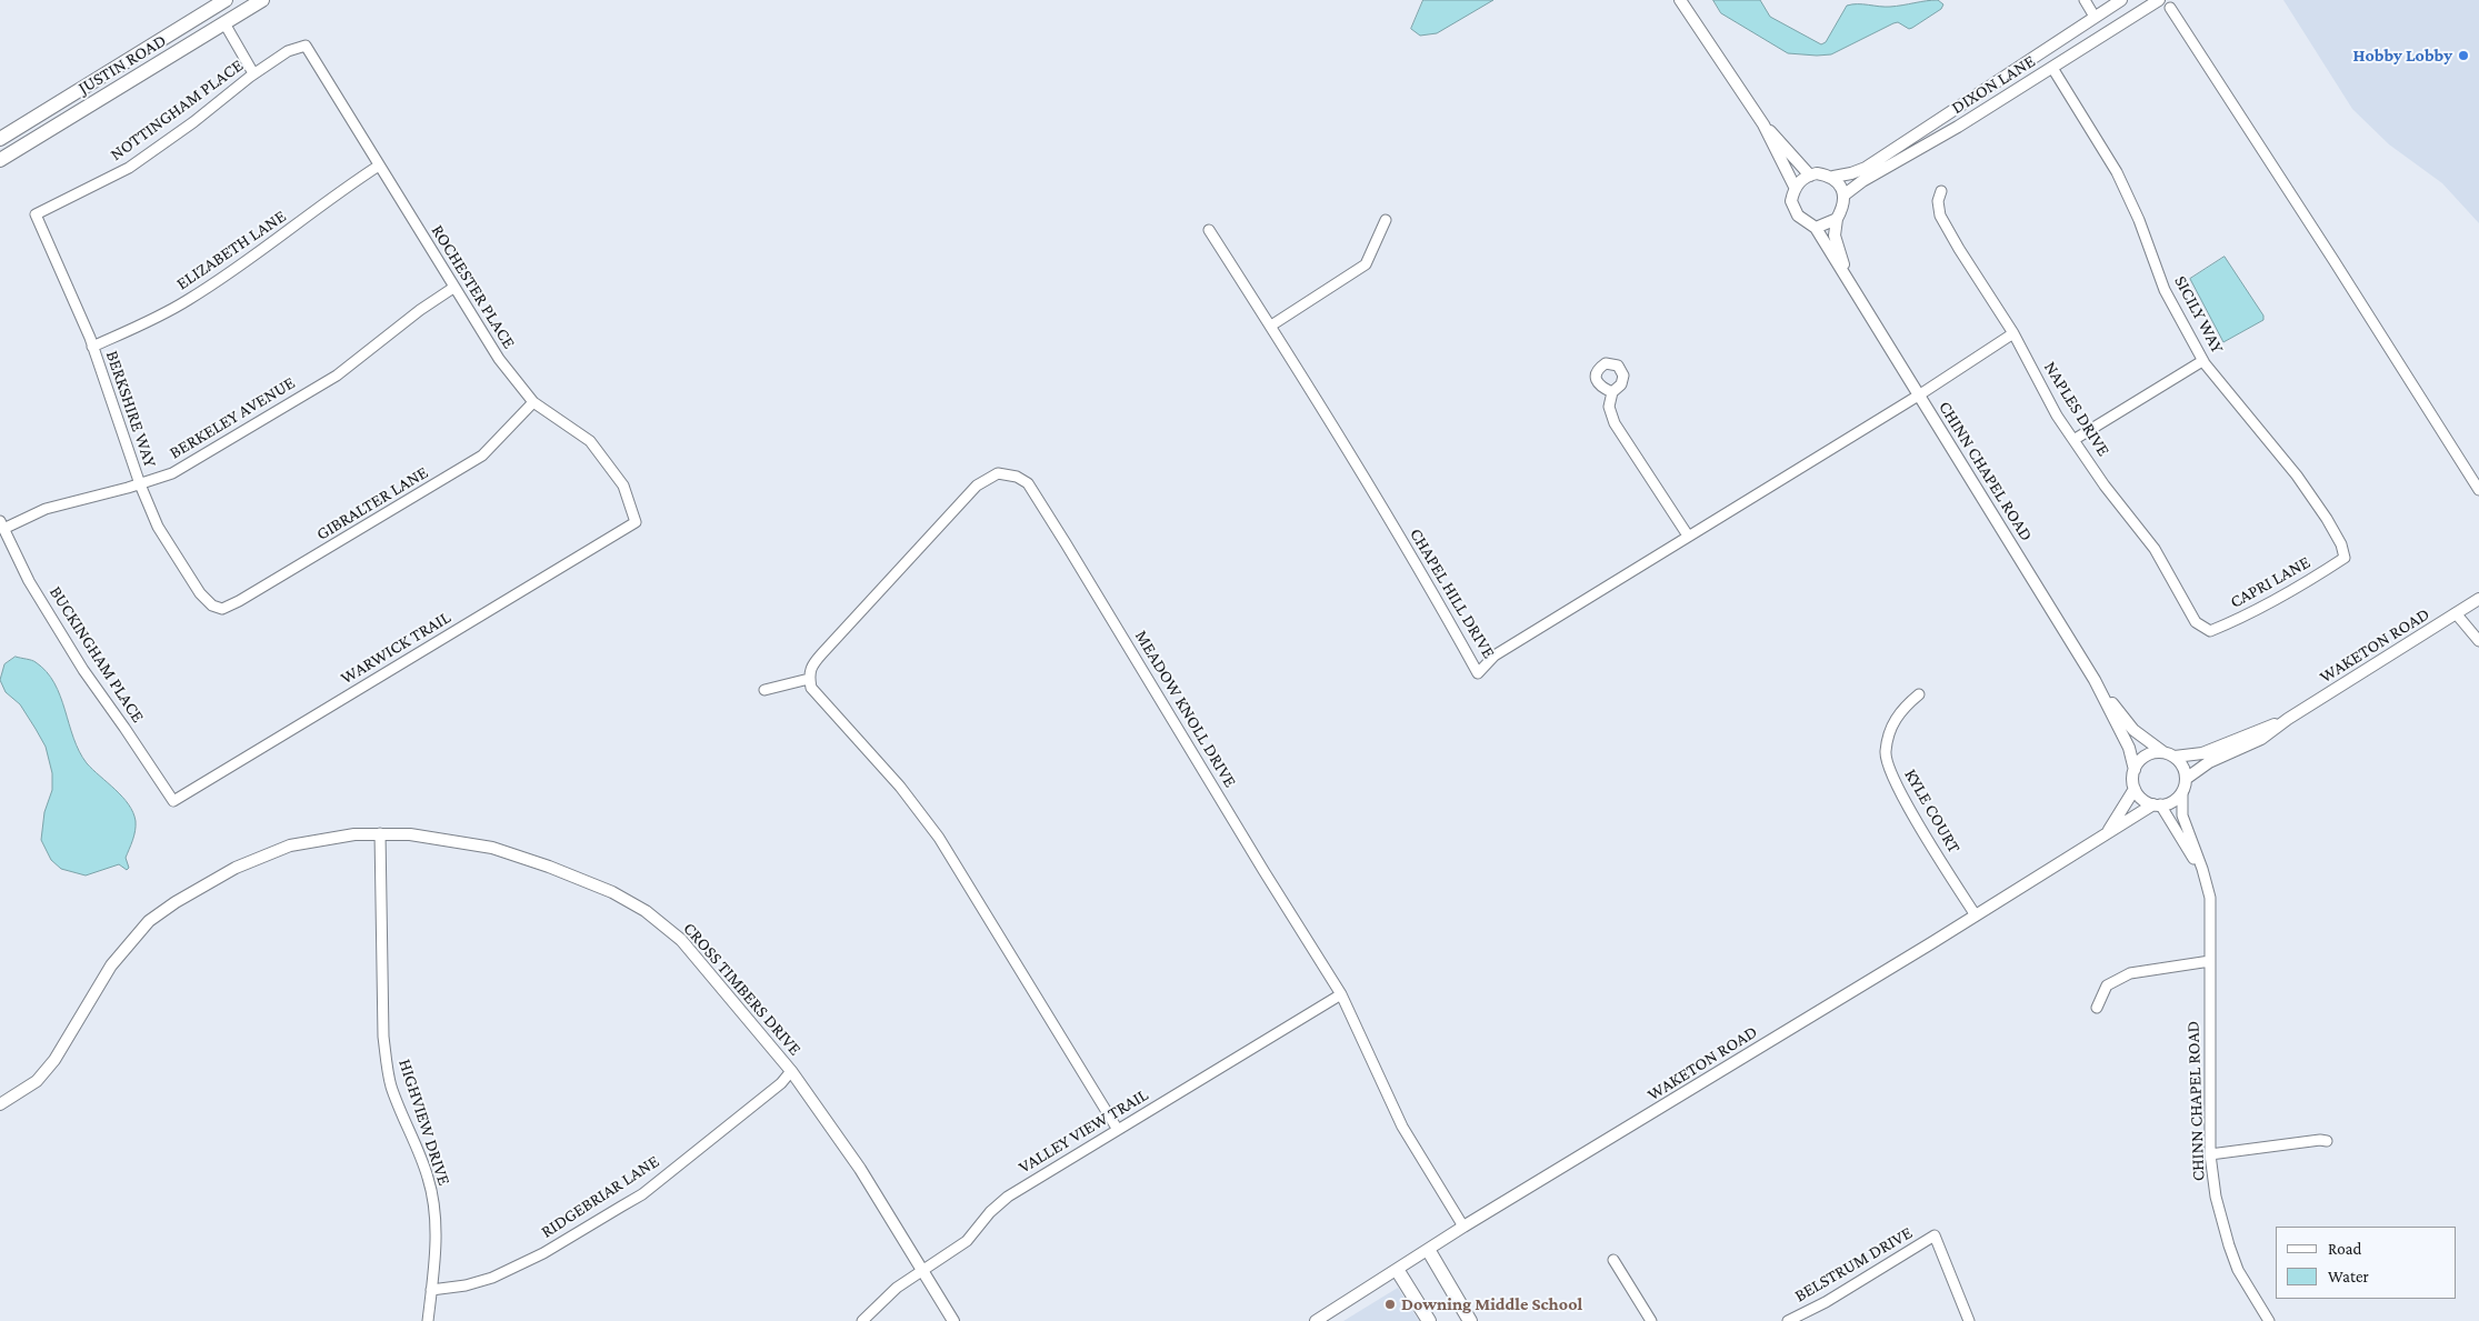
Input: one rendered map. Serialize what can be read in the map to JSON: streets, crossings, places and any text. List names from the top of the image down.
{
  "streets": {
    "main road": ["JUSTIN ROAD"],
    "street": [
      "DIXON LANE",
      "NOTTINGHAM PLACE",
      "ELIZABETH LANE",
      "ROCHESTER PLACE",
      "SICILY WAY",
      "BERKSHIRE WAY",
      "NAPLES DRIVE",
      "BERKELEY AVENUE",
      "CHINN CHAPEL ROAD",
      "GIBRALTER LANE",
      "CAPRI LANE",
      "CHAPEL HILL DRIVE",
      "WAKETON ROAD",
      "WARWICK TRAIL",
      "BUCKINGHAM PLACE",
      "MEADOW KNOLL DRIVE",
      "KYLE COURT",
      "CROSS TIMBERS DRIVE",
      "HIGHVIEW DRIVE",
      "VALLEY VIEW TRAIL",
      "RIDGEBRIAR LANE",
      "BELSTRUM DRIVE"
    ]
  },
  "crossings": [
    ["DIXON LANE", "SICILY WAY"],
    ["DIXON LANE", "CHINN CHAPEL ROAD"],
    ["NOTTINGHAM PLACE", "ROCHESTER PLACE"],
    ["NOTTINGHAM PLACE", "BERKSHIRE WAY"],
    ["ELIZABETH LANE", "ROCHESTER PLACE"],
    ["ELIZABETH LANE", "BERKSHIRE WAY"],
    ["ROCHESTER PLACE", "BERKELEY AVENUE"],
    ["ROCHESTER PLACE", "GIBRALTER LANE"],
    ["ROCHESTER PLACE", "WARWICK TRAIL"],
    ["SICILY WAY", "CAPRI LANE"],
    ["BERKSHIRE WAY", "BERKELEY AVENUE"],
    ["BERKSHIRE WAY", "GIBRALTER LANE"],
    ["NAPLES DRIVE", "CAPRI LANE"],
    ["NAPLES DRIVE", "CHAPEL HILL DRIVE"],
    ["BERKELEY AVENUE", "BUCKINGHAM PLACE"],
    ["CHINN CHAPEL ROAD", "CHAPEL HILL DRIVE"],
    ["CHINN CHAPEL ROAD", "WAKETON ROAD"],
    ["WAKETON ROAD", "MEADOW KNOLL DRIVE"],
    ["WAKETON ROAD", "KYLE COURT"],
    ["WARWICK TRAIL", "BUCKINGHAM PLACE"],
    ["MEADOW KNOLL DRIVE", "VALLEY VIEW TRAIL"],
    ["CROSS TIMBERS DRIVE", "HIGHVIEW DRIVE"],
    ["CROSS TIMBERS DRIVE", "VALLEY VIEW TRAIL"],
    ["CROSS TIMBERS DRIVE", "RIDGEBRIAR LANE"],
    ["HIGHVIEW DRIVE", "RIDGEBRIAR LANE"]
  ],
  "places": ["Hobby Lobby", "Downing Middle School"],
  "legend": ["Road", "Water"]
}
